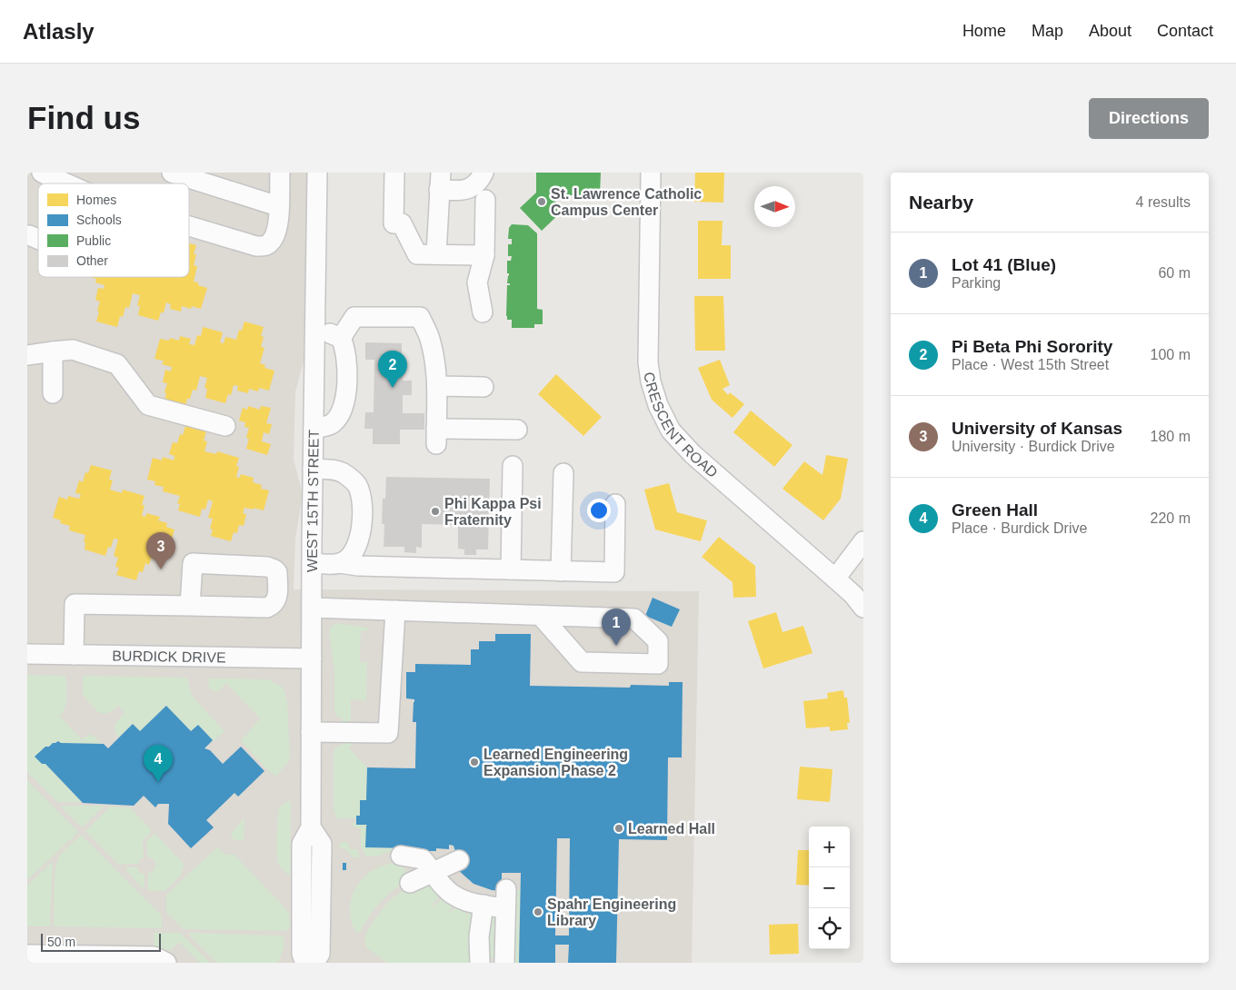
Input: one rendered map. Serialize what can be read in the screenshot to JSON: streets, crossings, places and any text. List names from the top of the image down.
{
  "streets": {
    "street": ["CRESCENT ROAD", "WEST 15TH STREET", "BURDICK DRIVE"]
  },
  "crossings": [
    ["WEST 15TH STREET", "BURDICK DRIVE"]
  ],
  "places": [
    "St. Lawrence Catholic Campus Center",
    "Phi Kappa Psi Fraternity",
    "Learned Engineering Expansion Phase 2",
    "Learned Hall",
    "Spahr Engineering Library"
  ],
  "legend": [
    "Homes",
    "Schools",
    "Public",
    "Other"
  ],
  "scale_bar": "50 m",
  "north": "right",
  "page": {
    "header": "Atlasly",
    "nav": [
      "Home",
      "Map",
      "About",
      "Contact"
    ],
    "buttons": "Directions",
    "title": "Find us",
    "heading": ["Nearby", "4 results"],
    "list": [
      {
        "mark": "1",
        "name": "Lot 41 (Blue)",
        "note": "Parking",
        "value": "60 m"
      },
      {
        "mark": "2",
        "name": "Pi Beta Phi Sorority",
        "note": "Place · West 15th Street",
        "value": "100 m"
      },
      {
        "mark": "3",
        "name": "University of Kansas",
        "note": "University · Burdick Drive",
        "value": "180 m"
      },
      {
        "mark": "4",
        "name": "Green Hall",
        "note": "Place · Burdick Drive",
        "value": "220 m"
      }
    ],
    "pins": [
      "2",
      "3",
      "1",
      "4"
    ],
    "map_buttons": ["+", "−"],
    "scale": "50 m"
  }
}
